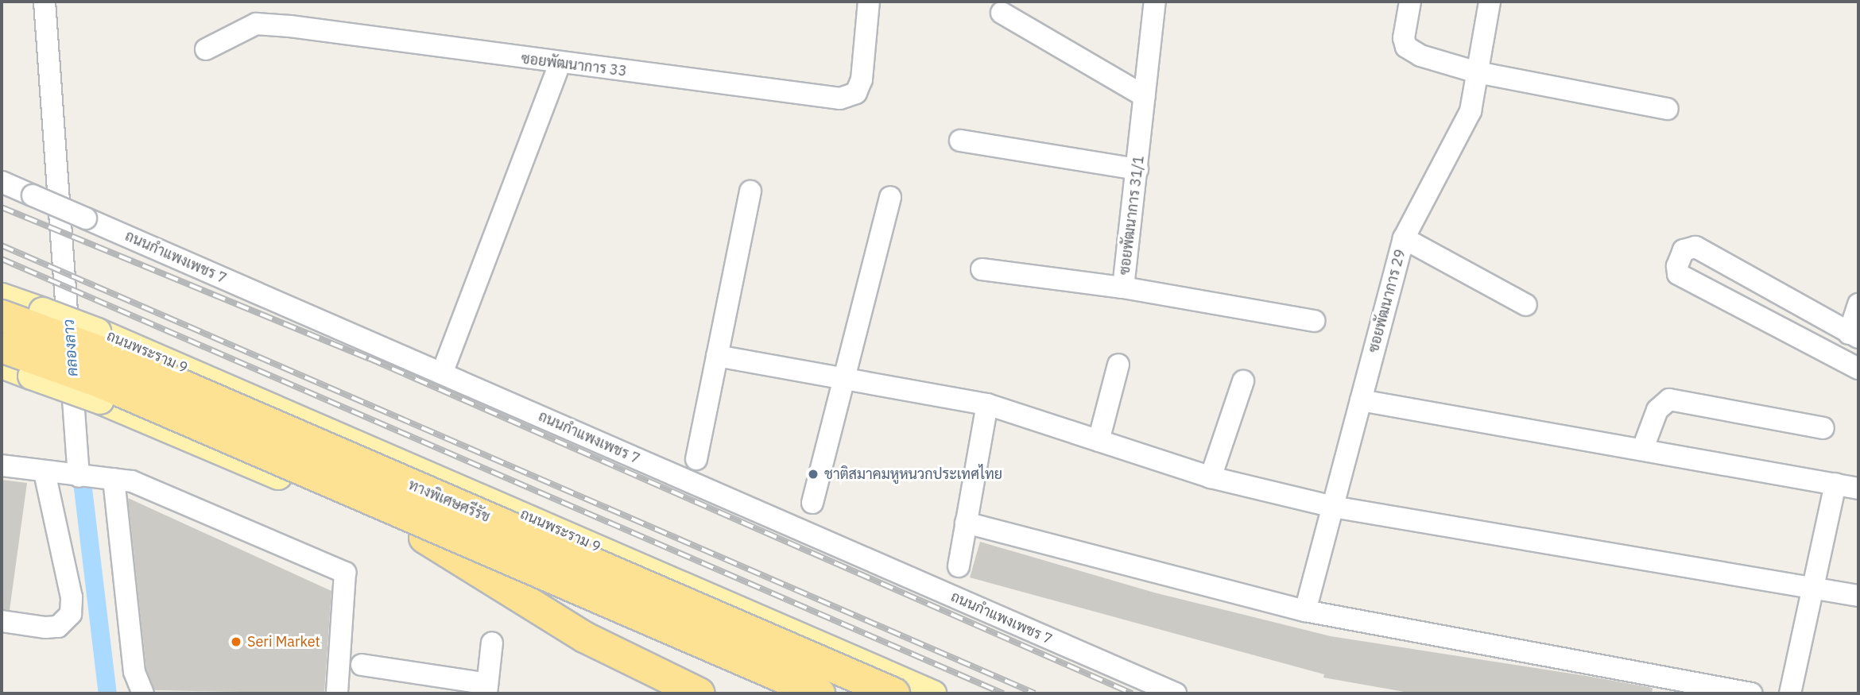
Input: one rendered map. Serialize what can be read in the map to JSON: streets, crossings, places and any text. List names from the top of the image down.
{
  "streets": {
    "highway": ["ทางพิเศษศรีรัช"],
    "main road": ["ถนนพระราม 9"],
    "street": [
      "ซอยพัฒนาการ 33",
      "ซอยพัฒนาการ 31/1",
      "ถนนกำแพงเพชร 7",
      "ซอยพัฒนาการ 29"
    ]
  },
  "water": ["คลองลาว"],
  "places": ["ชาติสมาคมหูหนวกประเทศไทย", "Seri Market"]
}
